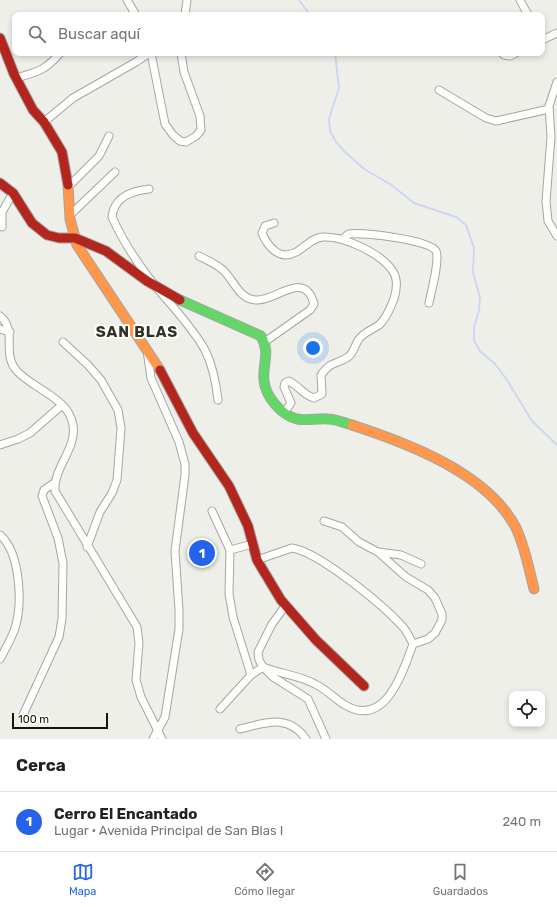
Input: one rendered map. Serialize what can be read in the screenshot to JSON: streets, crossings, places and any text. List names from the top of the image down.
{
  "districts": ["SAN BLAS"],
  "scale_bar": "100 m",
  "page": {
    "search": "Buscar aquí",
    "pins": "1",
    "scale": "100 m",
    "heading": "Cerca",
    "list": [
      {
        "mark": "1",
        "name": "Cerro El Encantado",
        "note": "Lugar · Avenida Principal de San Blas I",
        "value": "240 m"
      }
    ],
    "nav": ["Mapa", "Cómo llegar", "Guardados"]
  }
}
